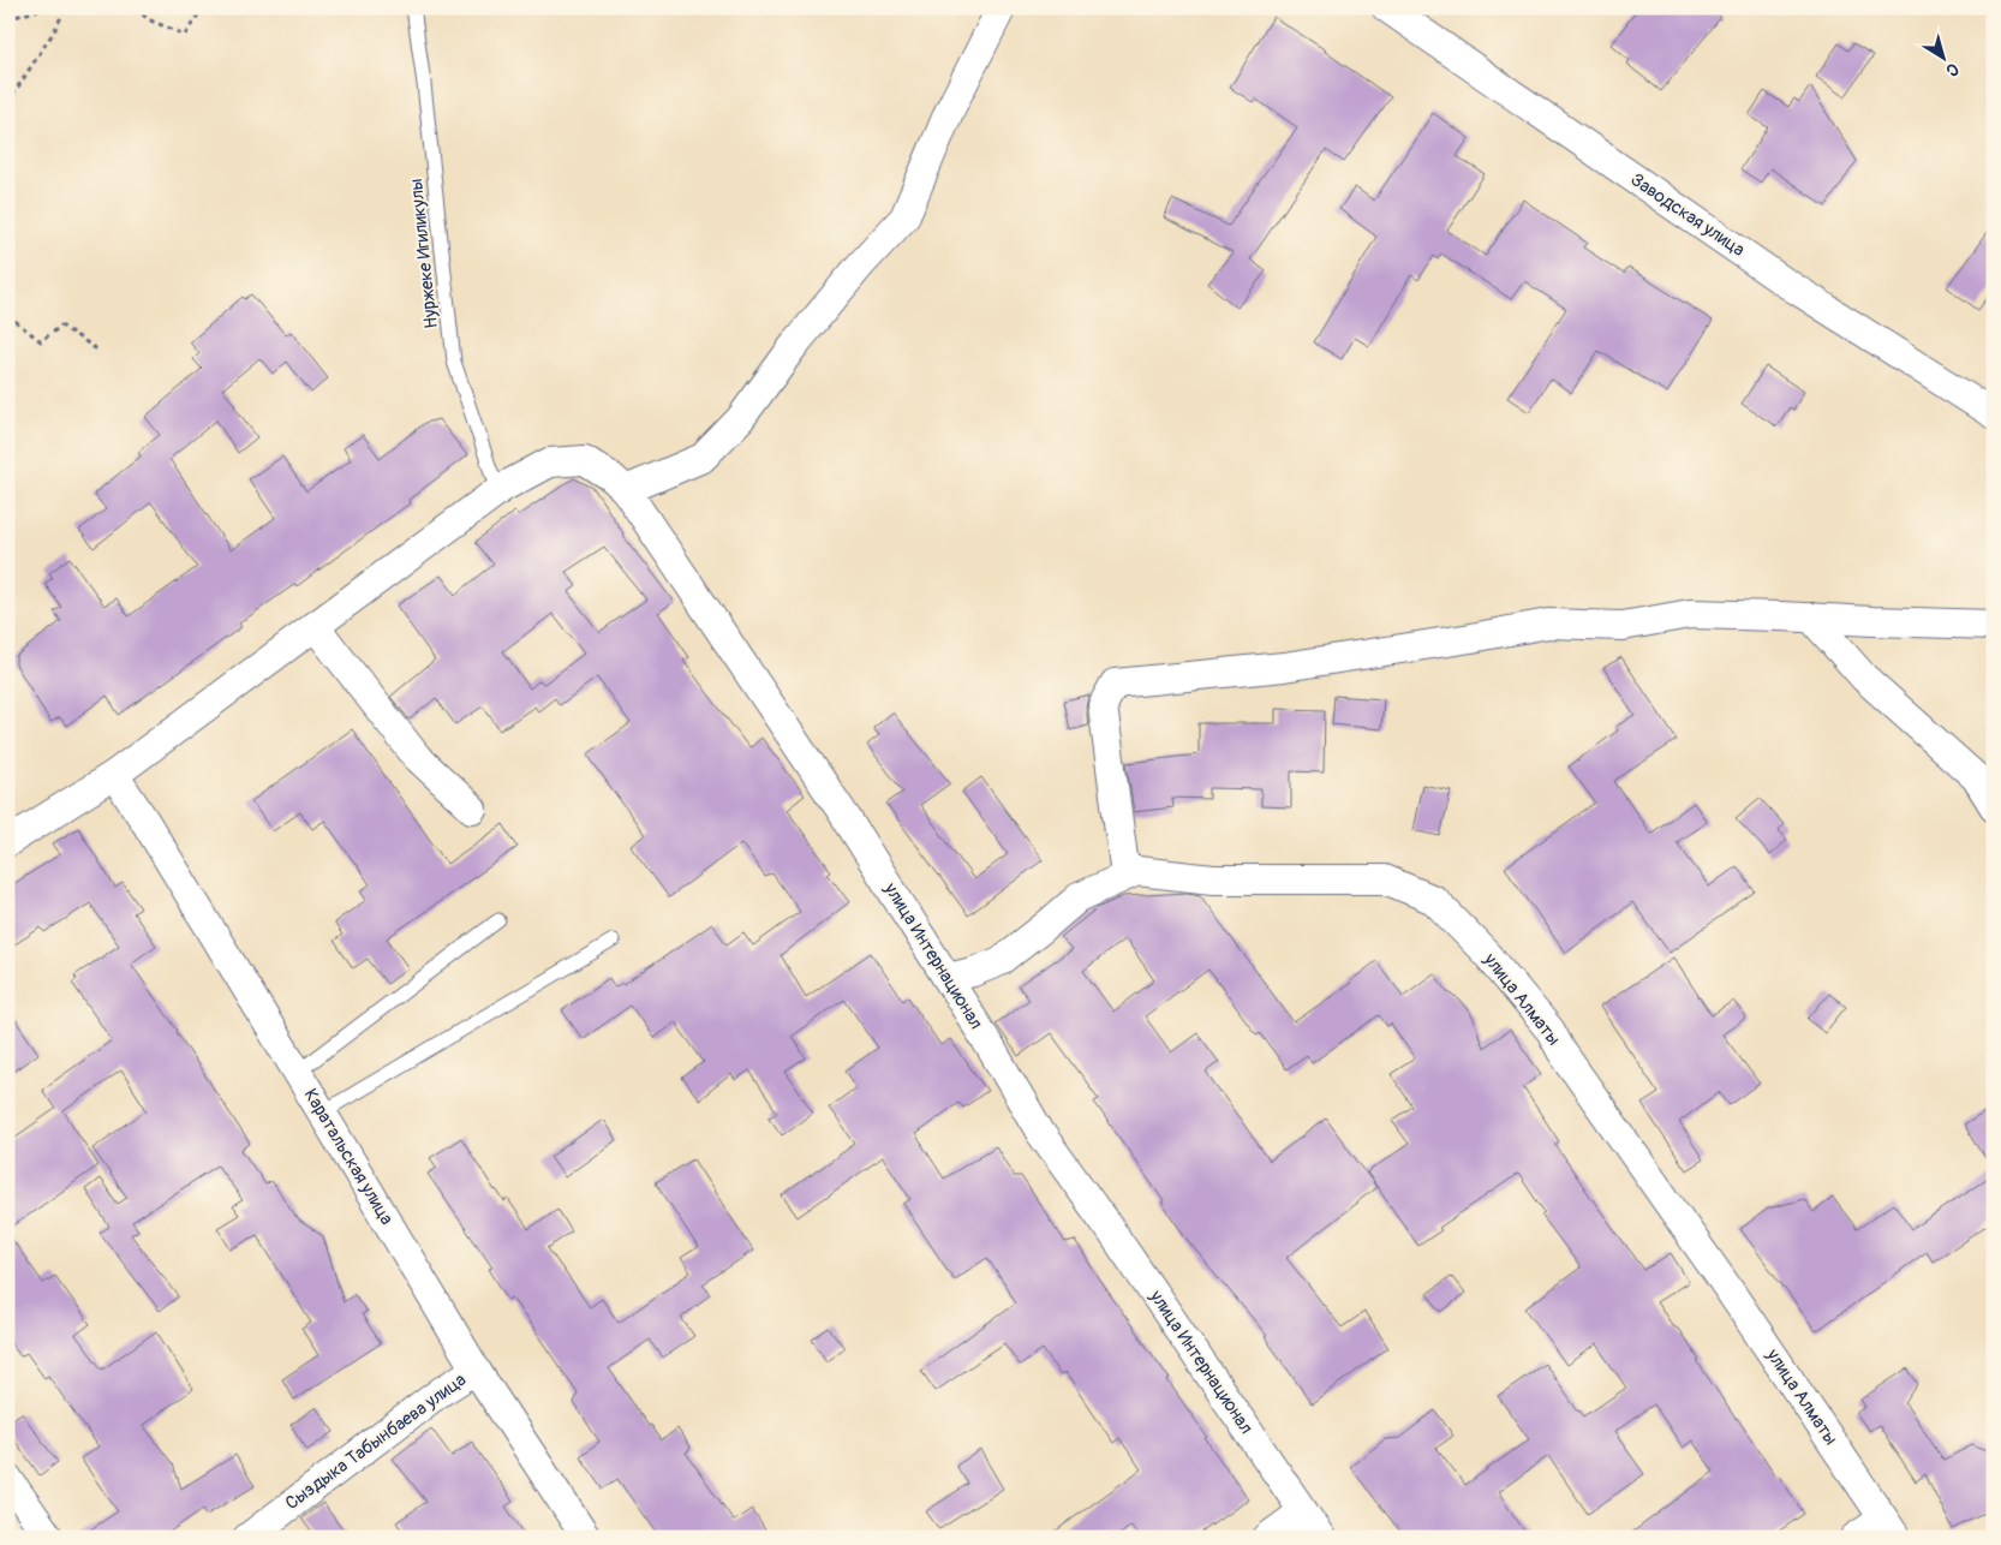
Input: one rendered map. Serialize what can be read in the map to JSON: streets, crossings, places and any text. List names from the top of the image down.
{
  "streets": {
    "street": [
      "Заводская улица",
      "улица Интернационал",
      "улица Алматы",
      "Каратальская улица",
      "Сыздыка Табынбаева улица"
    ],
    "lane": ["Нуржеке Игиликулы"]
  },
  "crossings": [
    ["Нуржеке Игиликулы", "улица Интернационал"],
    ["улица Интернационал", "улица Алматы"],
    ["улица Интернационал", "Каратальская улица"],
    ["Каратальская улица", "Сыздыка Табынбаева улица"]
  ],
  "north": "bottom right"
}
